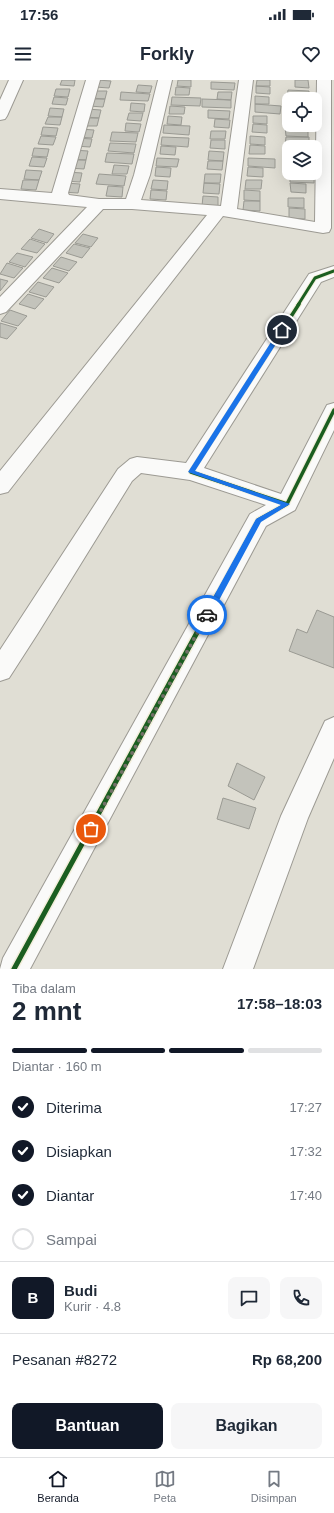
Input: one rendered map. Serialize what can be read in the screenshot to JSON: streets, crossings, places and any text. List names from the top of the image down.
{
  "page": {
    "status": "17:56",
    "header": "Forkly",
    "heading": ["2 mnt", "Tiba dalam", "17:58–18:03"],
    "panel": [
      "Budi",
      "Kurir · 4.8",
      "Pesanan #8272",
      "Rp 68,200"
    ],
    "bar": "Diantar · 160 m",
    "list": [
      ["Diterima", "17:27"],
      ["Disiapkan", "17:32"],
      ["Diantar", "17:40"],
      "Sampai"
    ],
    "round": "B",
    "buttons": ["Bantuan", "Bagikan"],
    "tabs": ["Beranda", "Peta", "Disimpan"]
  }
}
